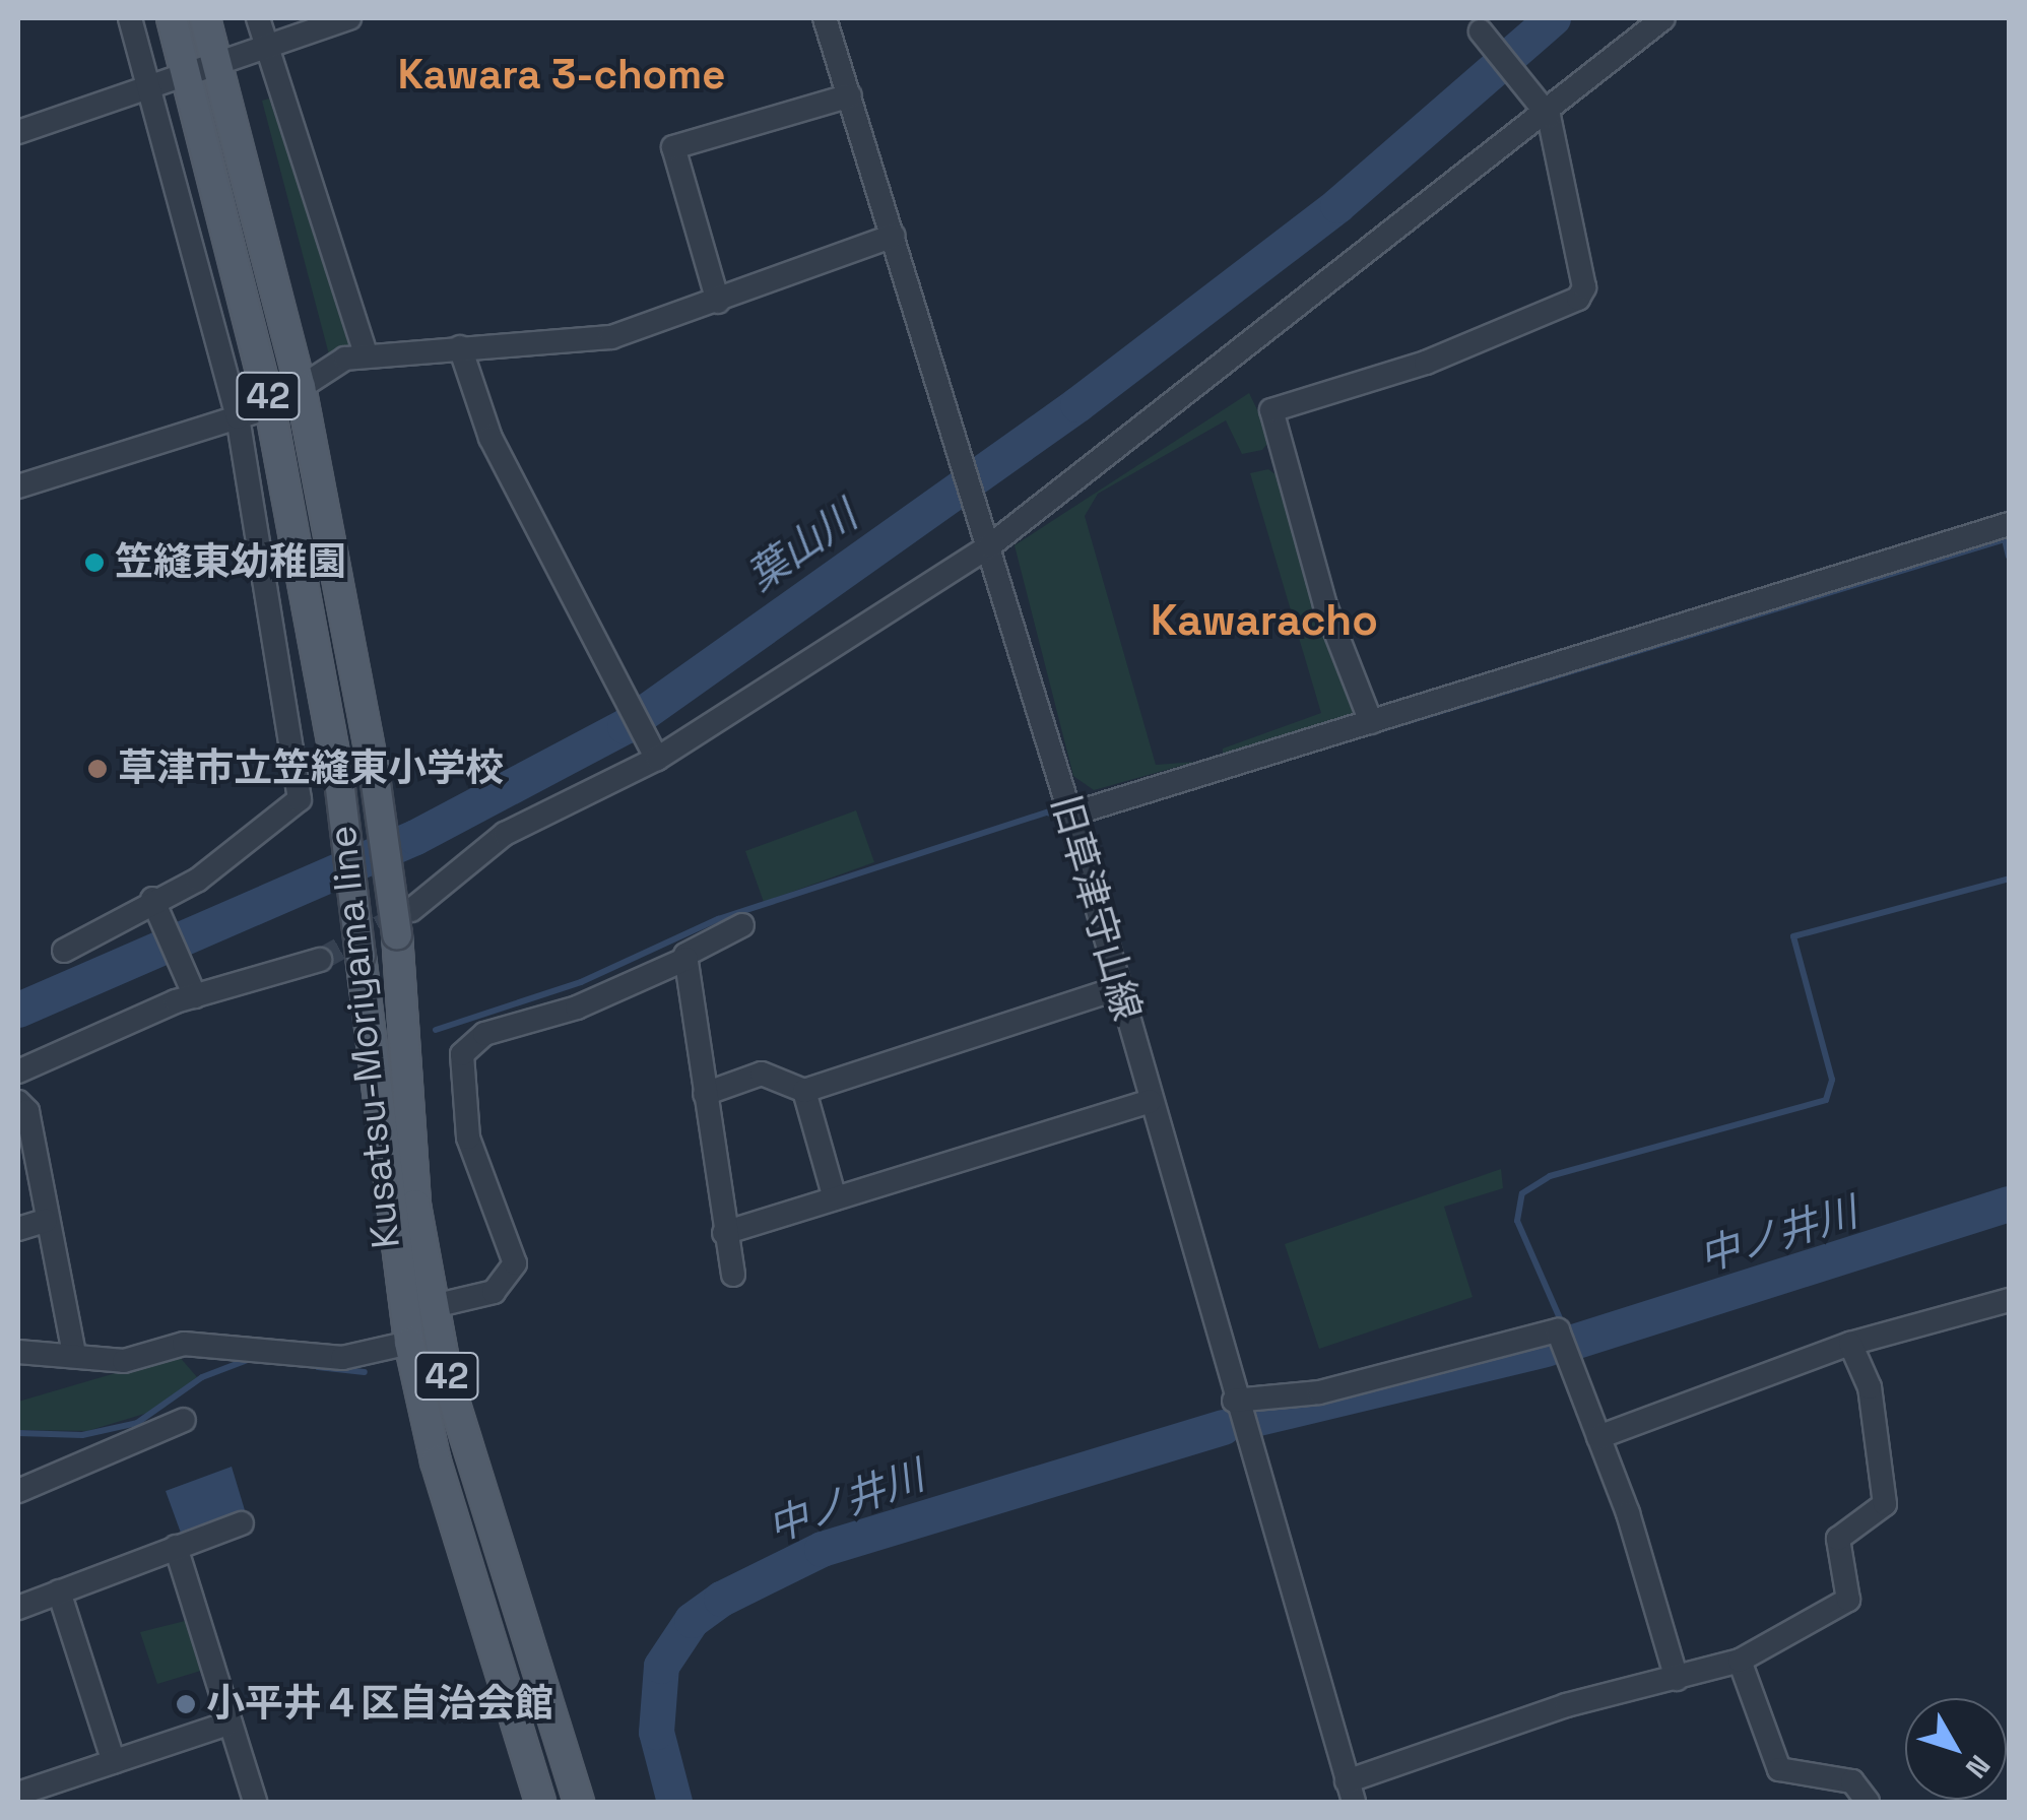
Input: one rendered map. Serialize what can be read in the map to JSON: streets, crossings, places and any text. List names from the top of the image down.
{
  "streets": {
    "main road": ["42", "Kusatsu-Moriyama line"],
    "street": ["旧草津守山線"]
  },
  "districts": ["Kawara 3-chome", "Kawaracho"],
  "water": ["葉山川", "中ノ井川"],
  "places": ["笠縫東幼稚園", "草津市立笠縫東小学校", "小平井４区自治会館"],
  "north": "bottom right"
}
